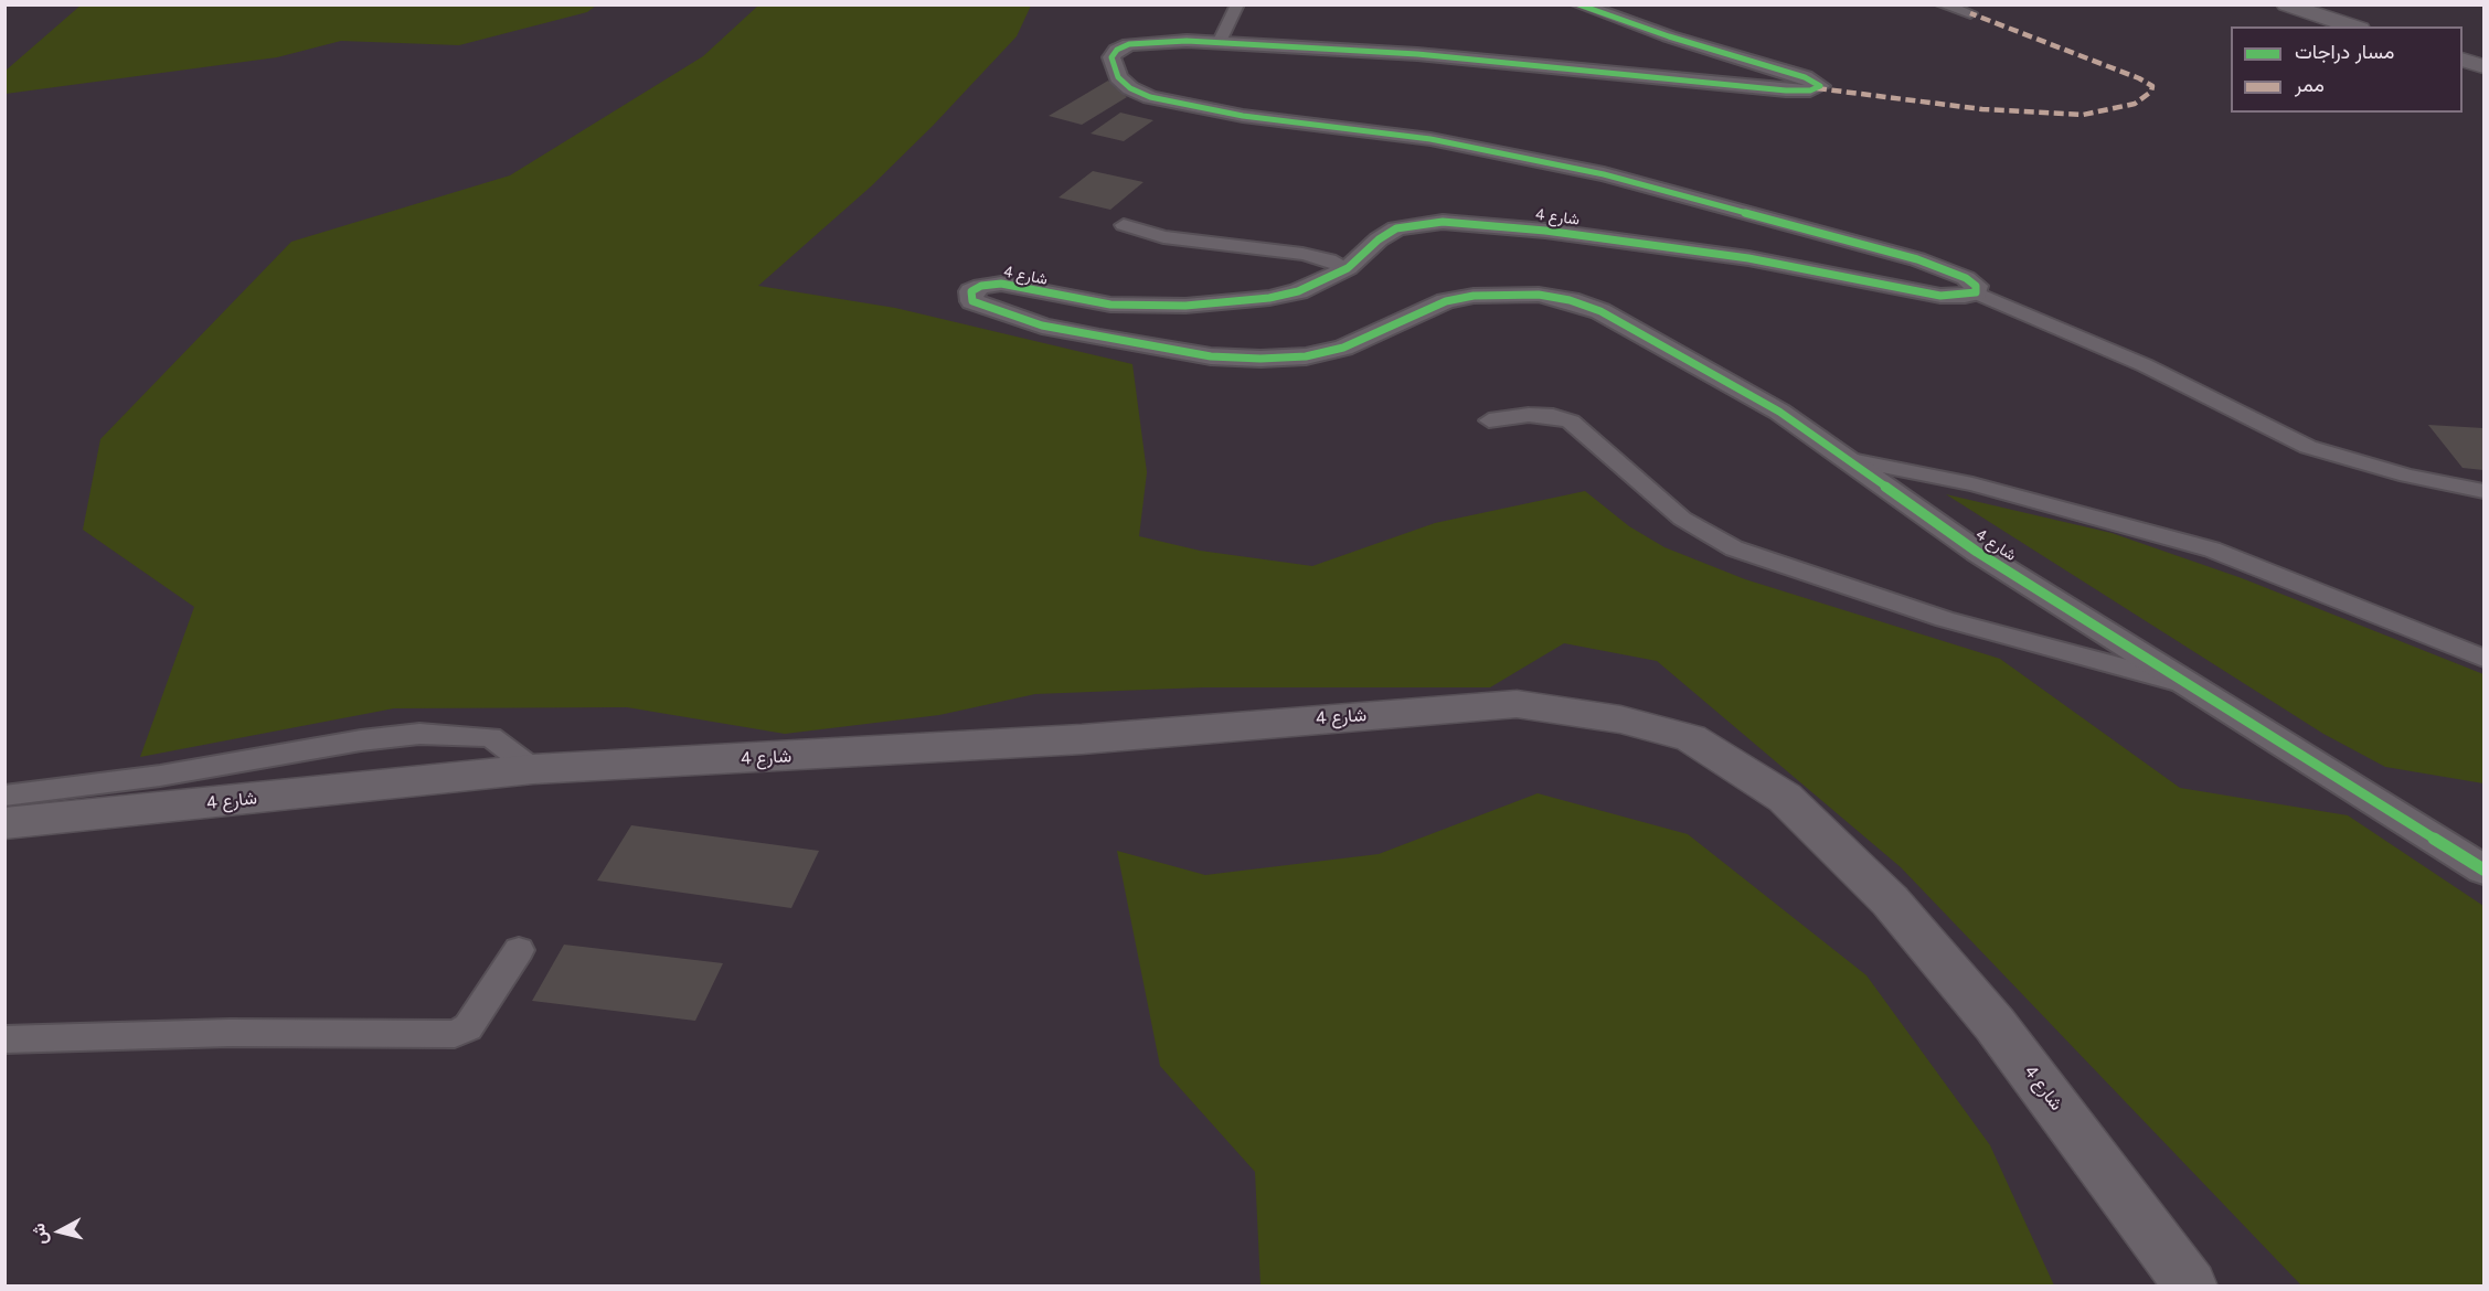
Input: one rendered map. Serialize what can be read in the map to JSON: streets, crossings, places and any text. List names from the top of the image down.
{
  "streets": {
    "main road": ["شارع 4"]
  },
  "legend": ["مسار دراجات", "ممر"],
  "north": "left"
}
